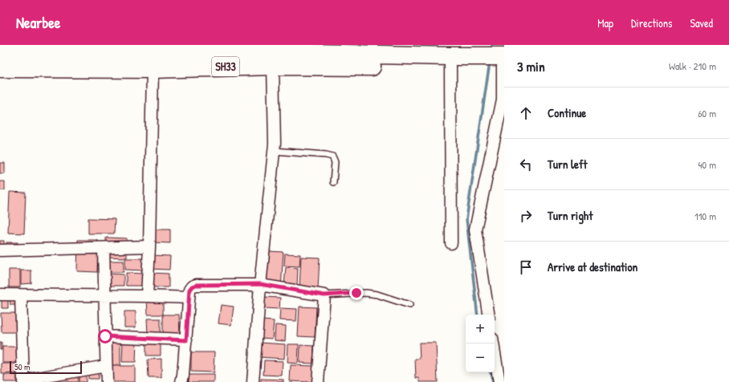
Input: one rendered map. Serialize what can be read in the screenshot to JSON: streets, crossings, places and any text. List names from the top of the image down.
{
  "streets": {
    "main road": ["SH33"]
  },
  "scale_bar": "50 m",
  "page": {
    "header": "Nearbee",
    "nav": ["Map", "Directions", "Saved"],
    "heading": ["3 min", "Walk · 210 m"],
    "list": [
      ["Continue", "60 m"],
      ["Turn left", "40 m"],
      ["Turn right", "110 m"],
      "Arrive at destination"
    ],
    "map_buttons": ["+", "−"],
    "scale": "50 m"
  }
}
